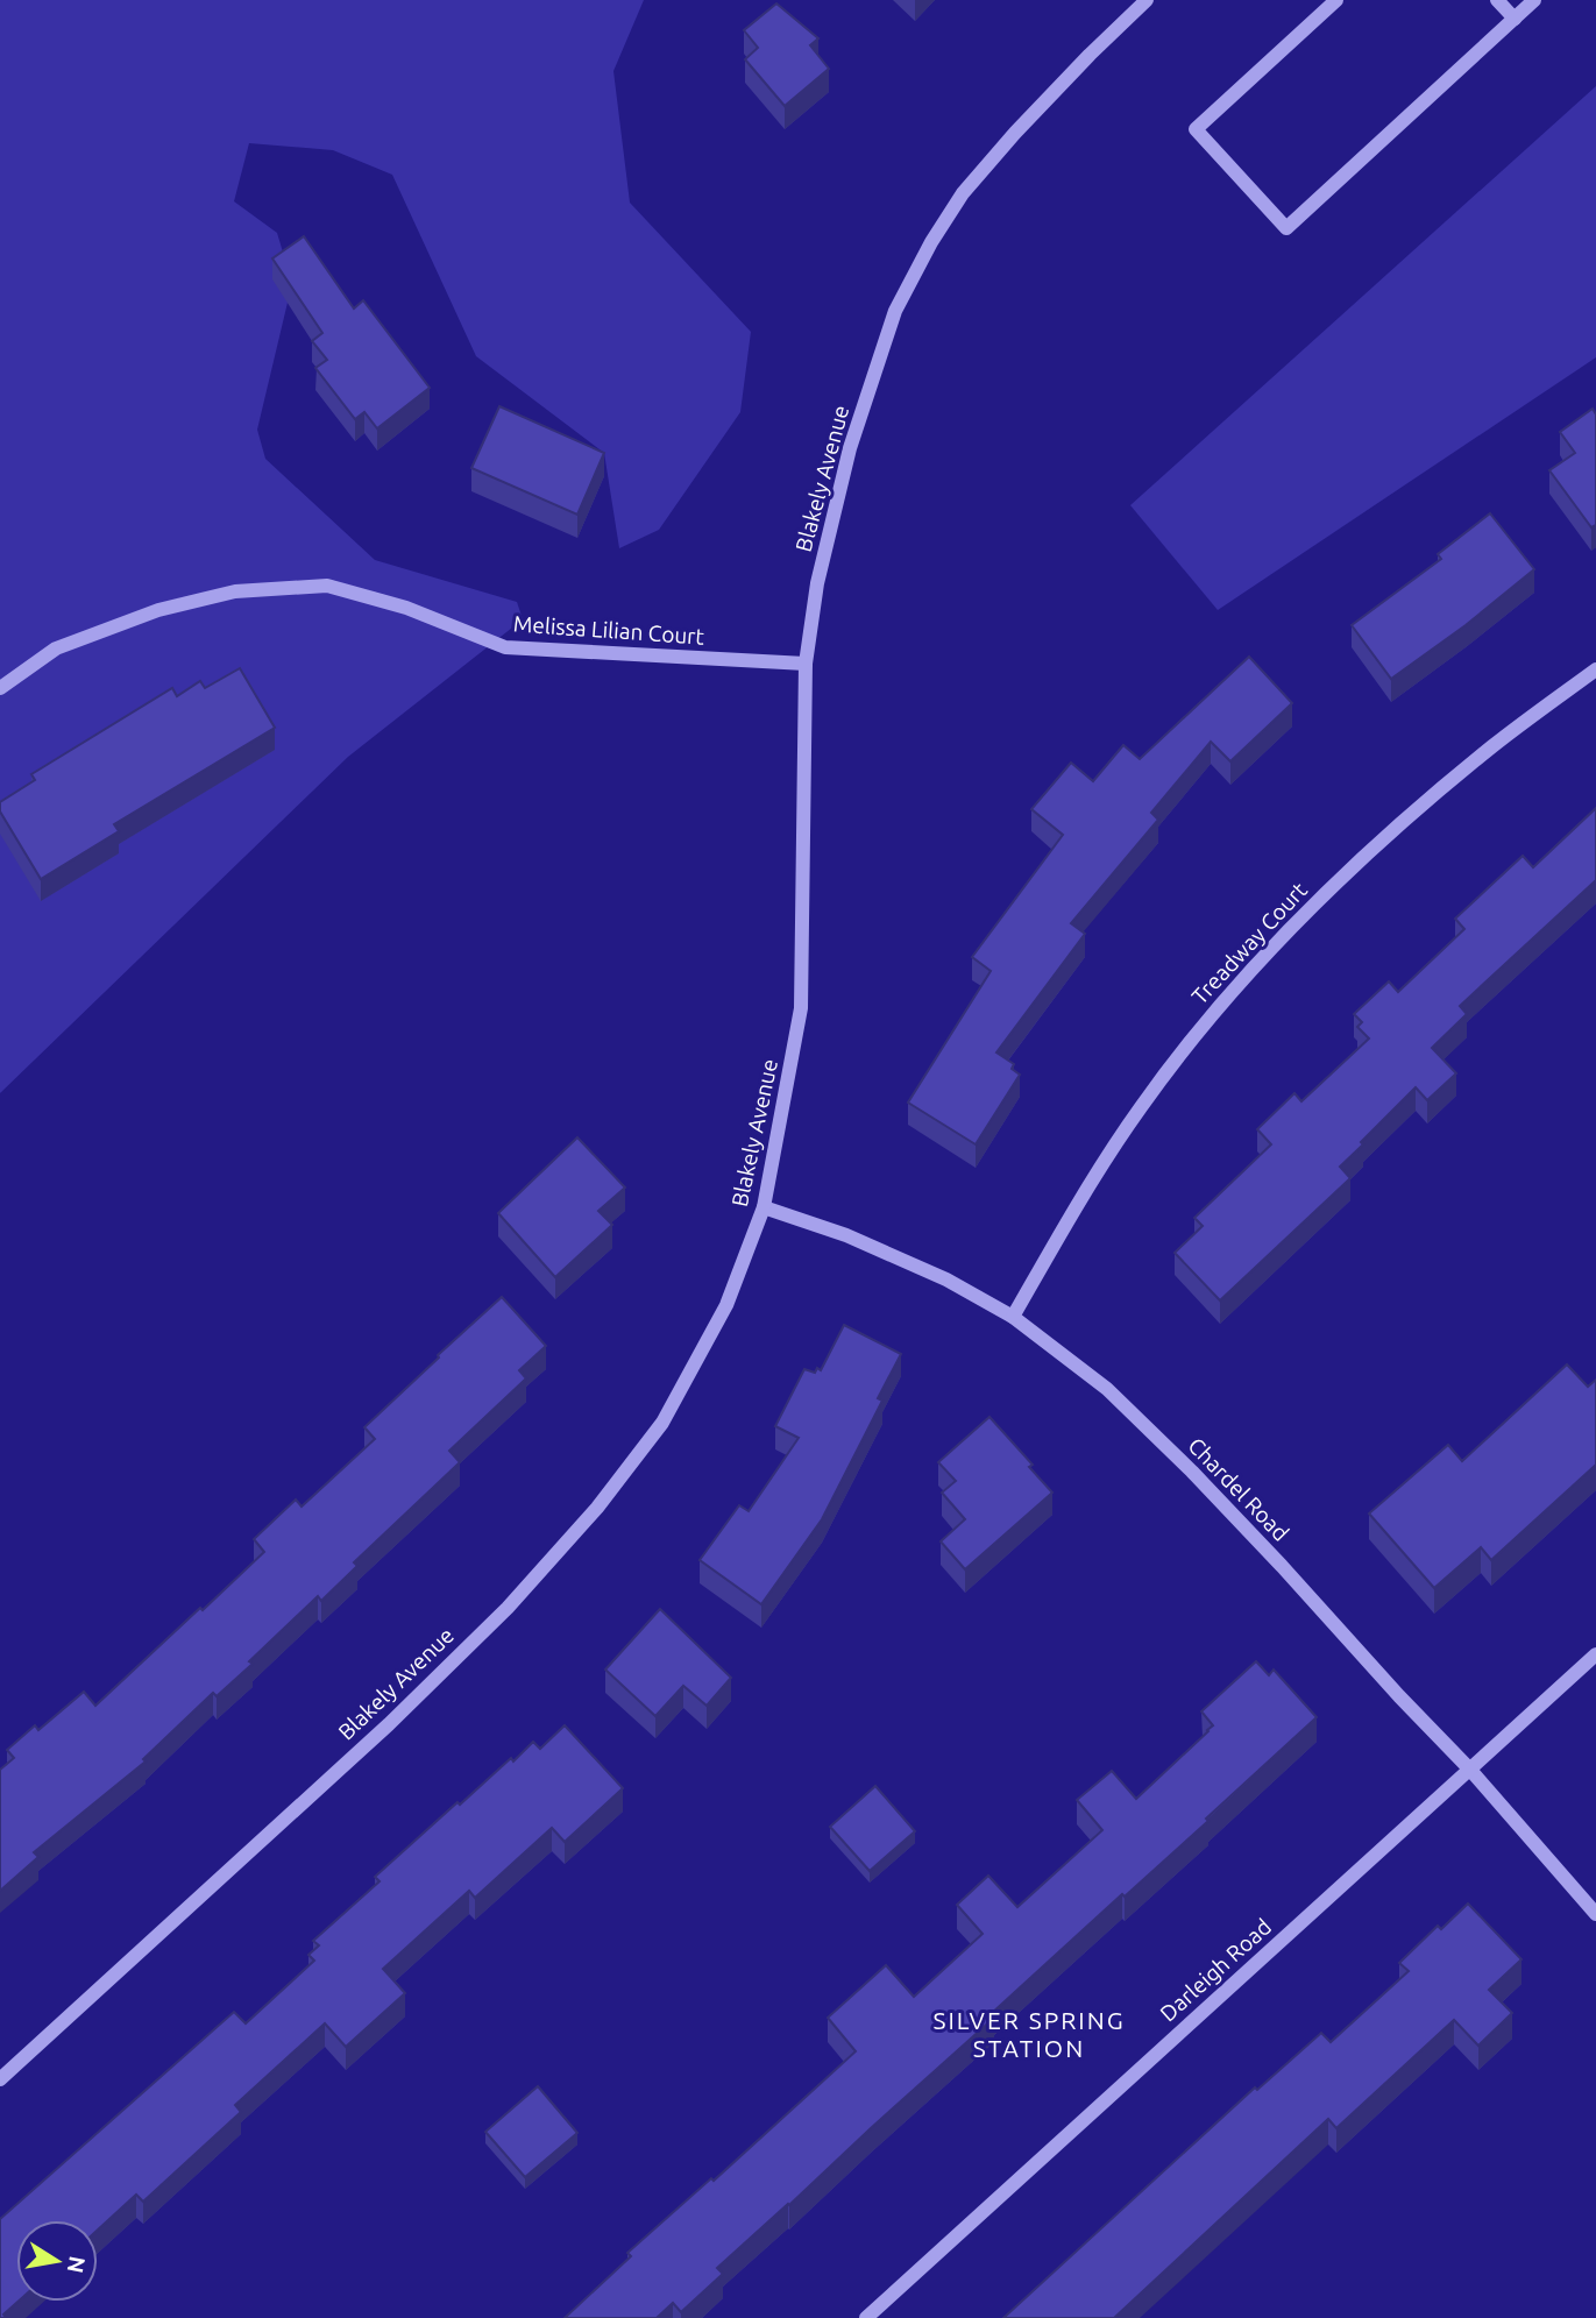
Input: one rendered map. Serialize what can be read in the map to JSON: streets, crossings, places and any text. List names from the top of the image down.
{
  "streets": {
    "street": [
      "Blakely Avenue",
      "Melissa Lilian Court",
      "Treadway Court",
      "Chardel Road",
      "Darleigh Road"
    ]
  },
  "crossings": [
    ["Blakely Avenue", "Melissa Lilian Court"],
    ["Blakely Avenue", "Chardel Road"],
    ["Treadway Court", "Chardel Road"],
    ["Chardel Road", "Darleigh Road"]
  ],
  "districts": ["SILVER SPRING STATION"],
  "north": "right"
}
